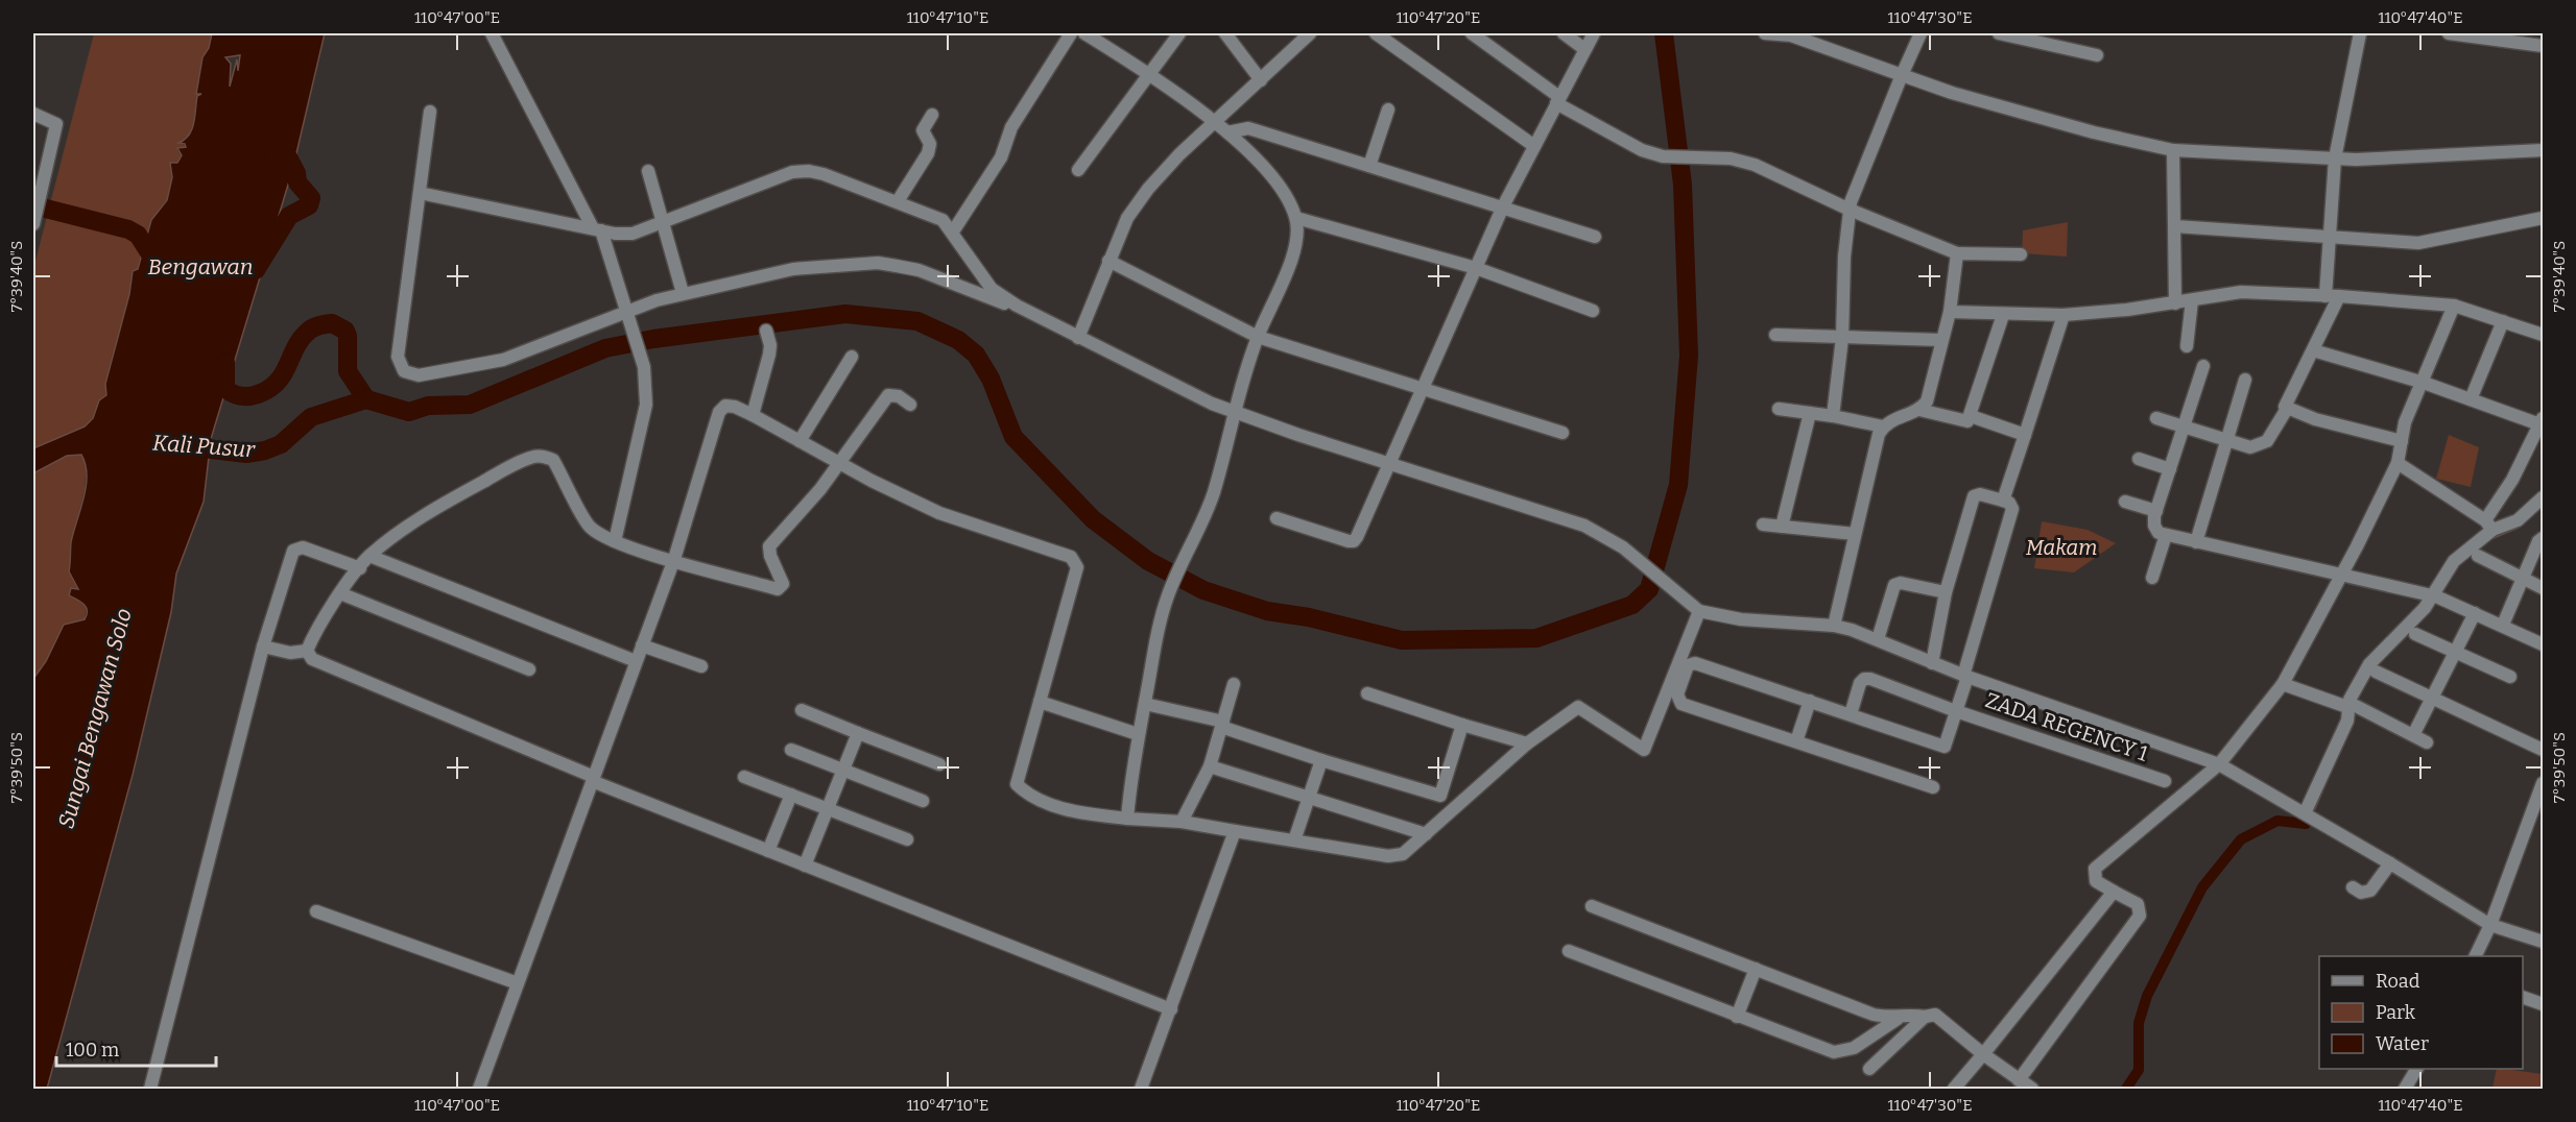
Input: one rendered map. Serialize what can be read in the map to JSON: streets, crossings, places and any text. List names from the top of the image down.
{
  "streets": {
    "street": ["ZADA REGENCY 1"]
  },
  "water": ["Bengawan", "Kali Pusur", "Sungai Bengawan Solo"],
  "parks": ["Makam"],
  "legend": ["Road", "Park", "Water"],
  "scale_bar": "100 m",
  "coordinates": [
    "110°47'00\"E",
    "110°47'10\"E",
    "110°47'20\"E",
    "110°47'30\"E",
    "110°47'40\"E",
    "7°39'40\"S",
    "7°39'50\"S"
  ]
}
